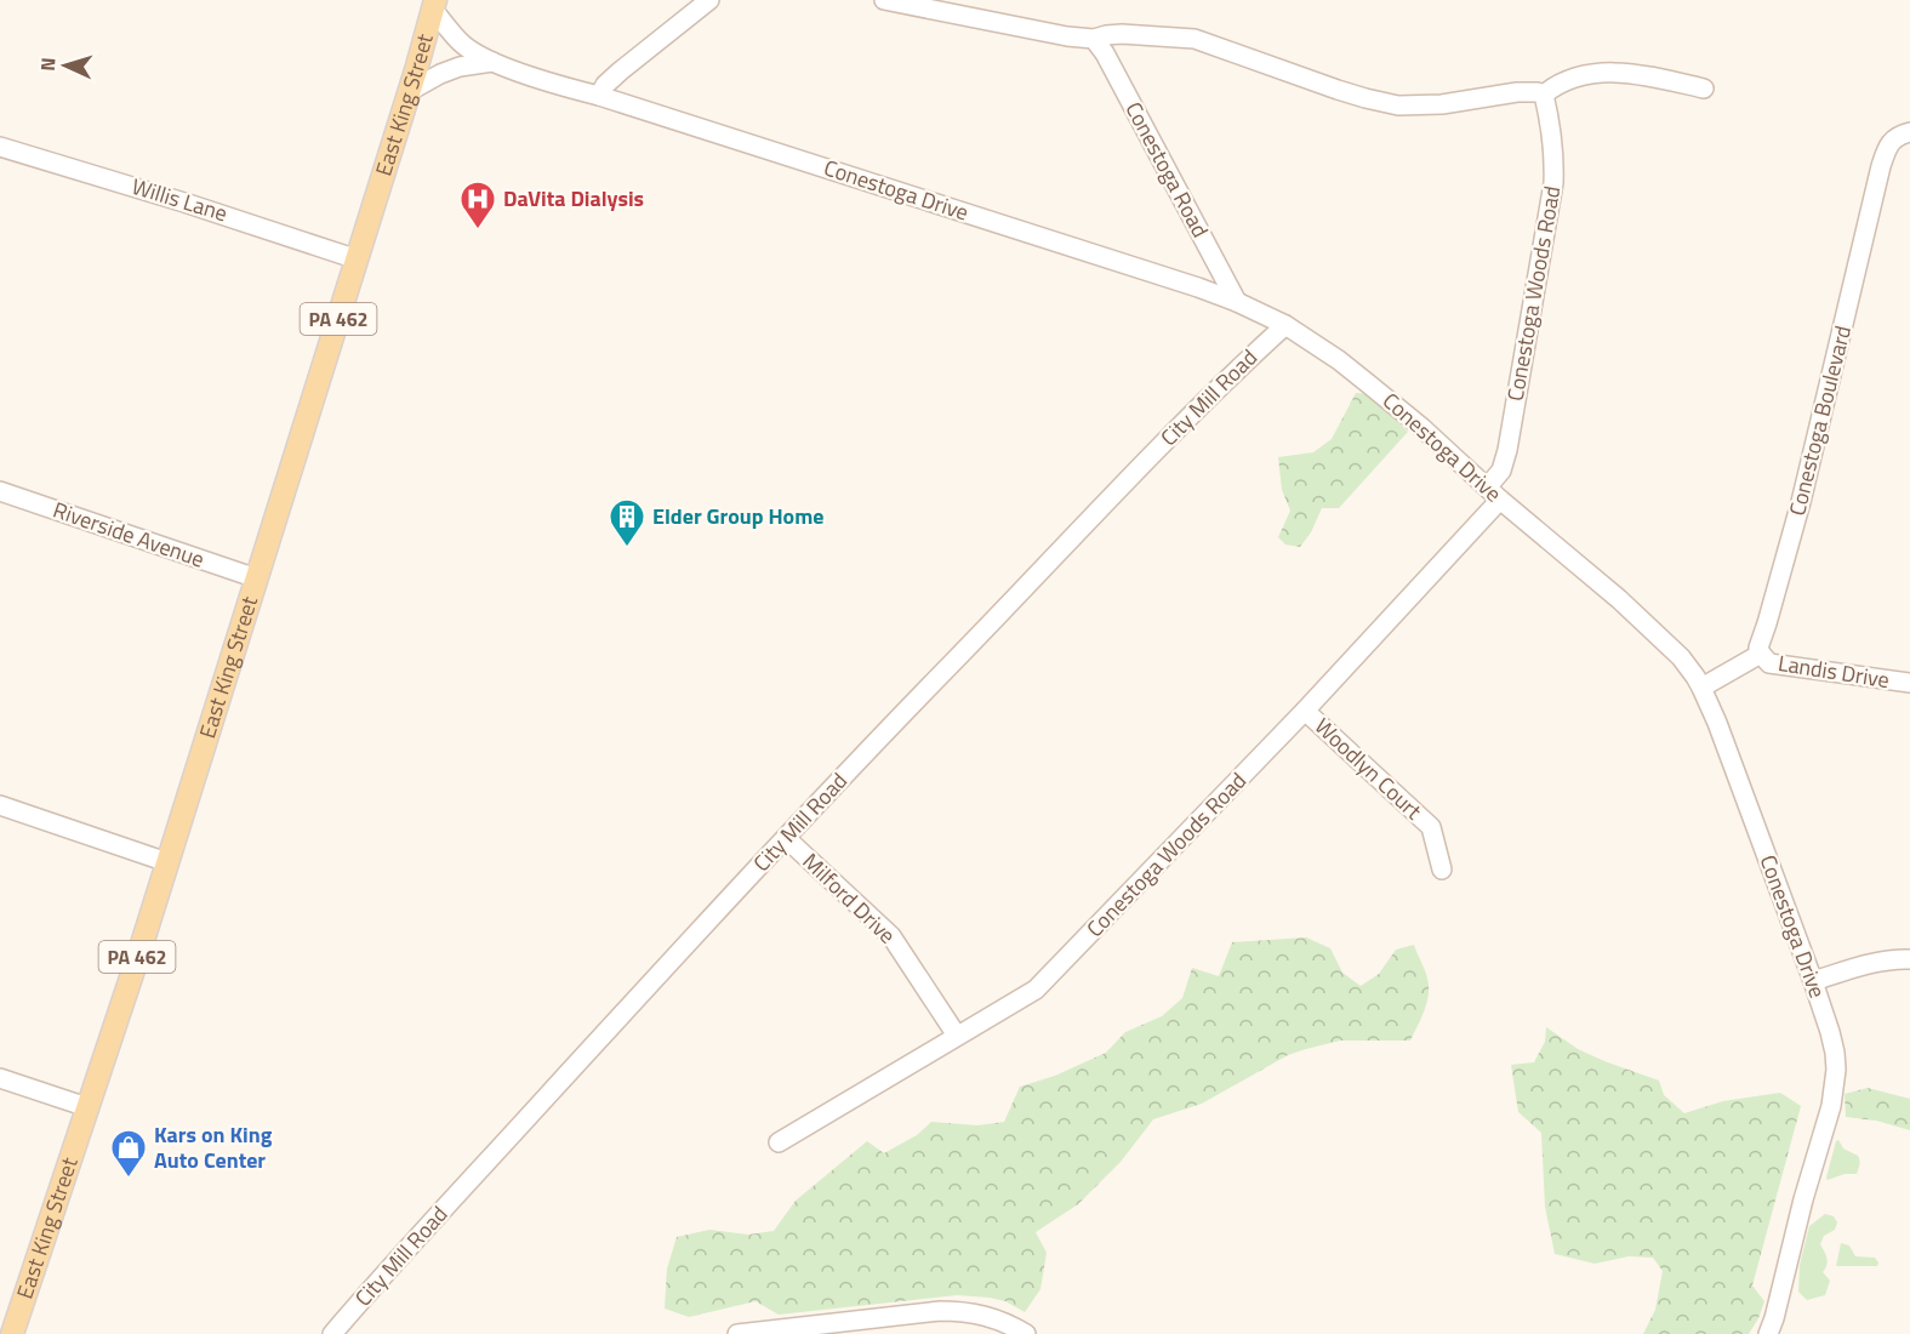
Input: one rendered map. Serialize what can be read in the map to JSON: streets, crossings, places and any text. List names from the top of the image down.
{
  "streets": {
    "main road": ["East King Street", "PA 462"],
    "street": [
      "Conestoga Road",
      "Conestoga Drive",
      "Willis Lane",
      "Conestoga Woods Road",
      "City Mill Road",
      "Conestoga Boulevard",
      "Riverside Avenue",
      "Landis Drive",
      "Woodlyn Court",
      "Milford Drive"
    ]
  },
  "crossings": [
    ["East King Street", "Conestoga Drive"],
    ["East King Street", "Willis Lane"],
    ["East King Street", "Riverside Avenue"],
    ["Conestoga Road", "Conestoga Drive"],
    ["Conestoga Drive", "Conestoga Woods Road"],
    ["Conestoga Drive", "City Mill Road"],
    ["Conestoga Woods Road", "Woodlyn Court"],
    ["Conestoga Woods Road", "Milford Drive"],
    ["City Mill Road", "Milford Drive"],
    ["Conestoga Boulevard", "Landis Drive"]
  ],
  "places": {
    "hospital": ["DaVita Dialysis"],
    "building": ["Elder Group Home"],
    "shop": ["Kars on King Auto Center"]
  },
  "north": "left"
}
